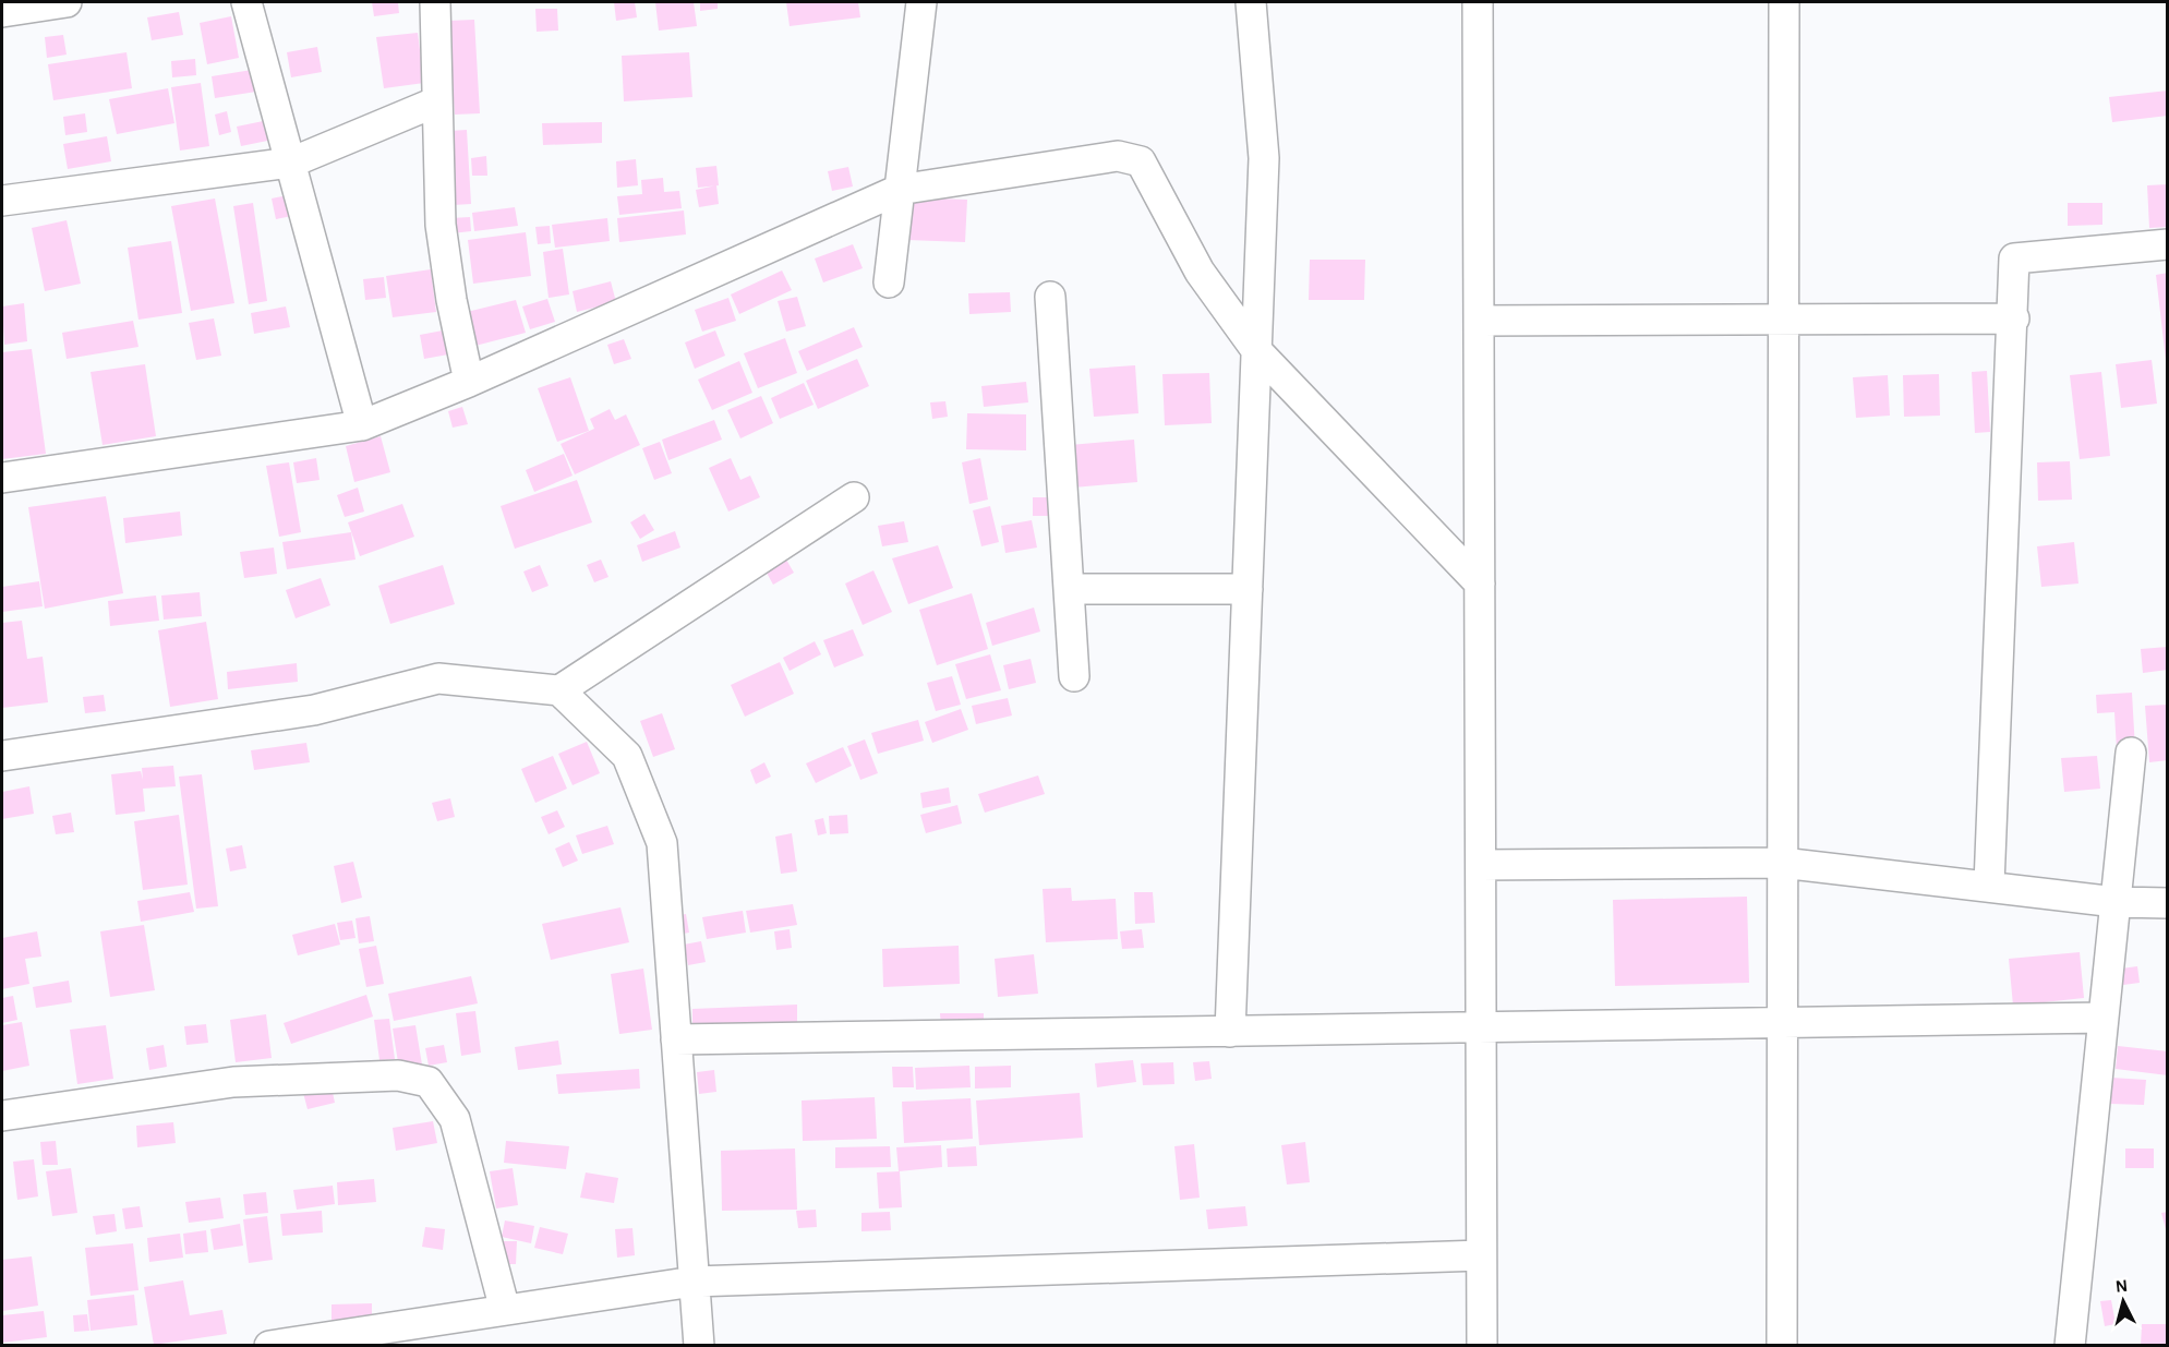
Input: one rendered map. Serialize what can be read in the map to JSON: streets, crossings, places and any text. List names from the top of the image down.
{
  "north": "top"
}
